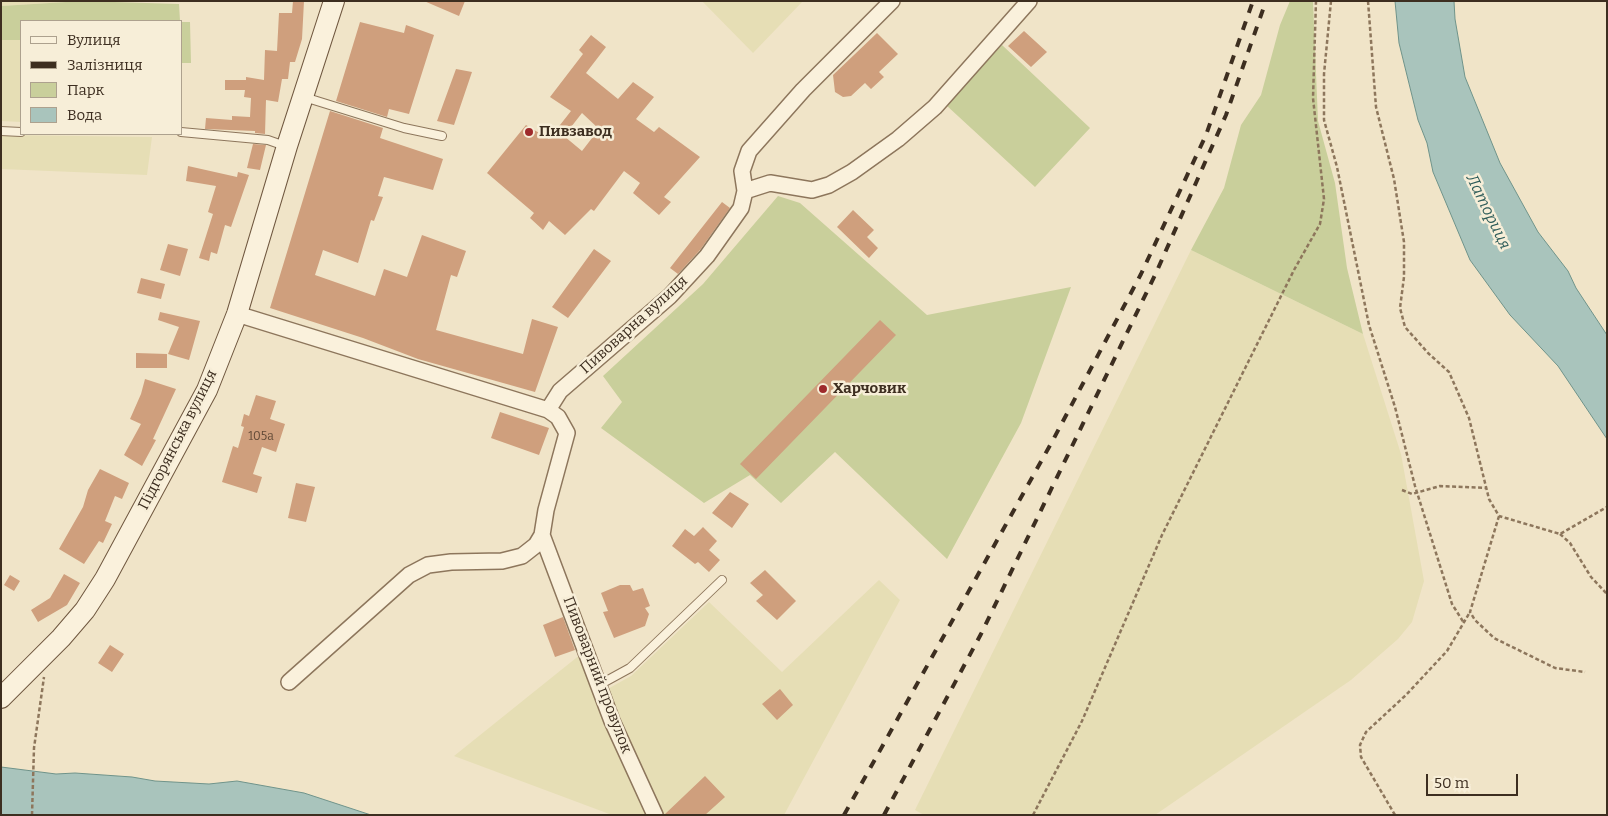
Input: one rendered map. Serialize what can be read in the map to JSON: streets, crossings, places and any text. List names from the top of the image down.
{
  "streets": {
    "main road": ["Підгорянська вулиця"],
    "street": ["Пивоварна вулиця", "Пивоварний провулок"]
  },
  "crossings": [
    ["Пивоварна вулиця", "Пивоварний провулок"]
  ],
  "water": ["Латориця"],
  "places": ["Пивзавод", "Харчовик"],
  "house_numbers": ["105а"],
  "legend": [
    "Вулиця",
    "Залізниця",
    "Парк",
    "Вода"
  ],
  "scale_bar": "50 m"
}
